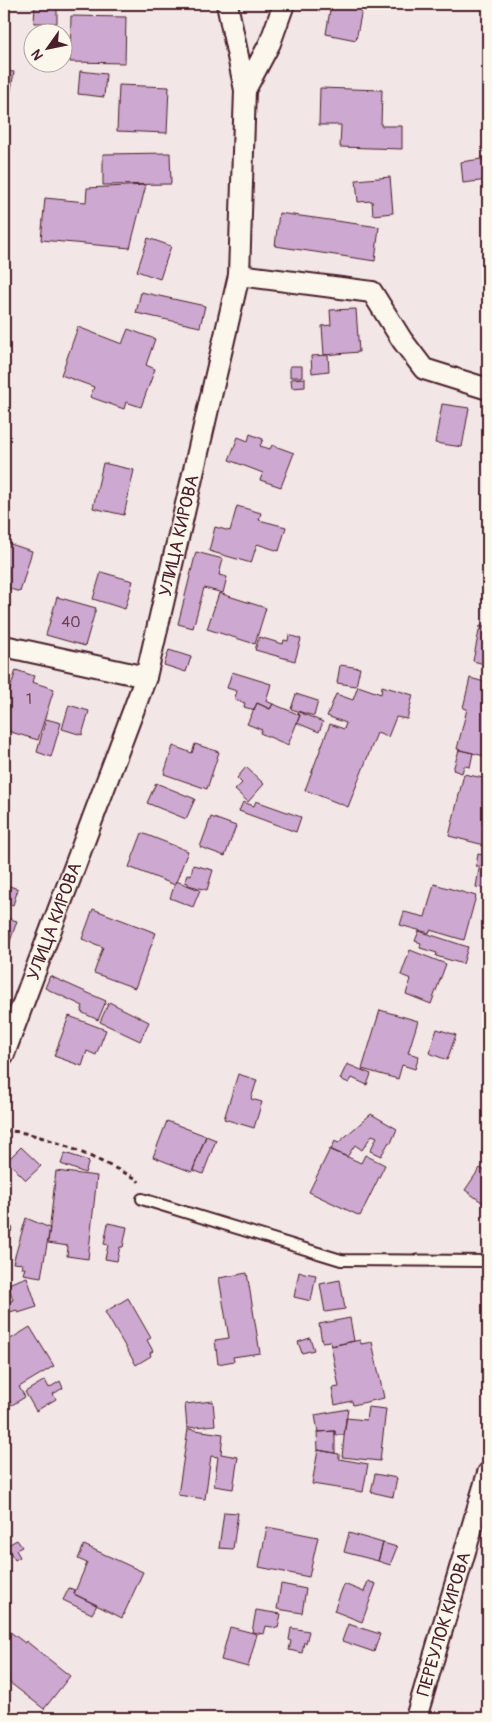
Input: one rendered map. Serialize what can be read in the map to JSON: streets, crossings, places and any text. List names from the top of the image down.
{
  "streets": {
    "street": ["УЛИЦА КИРОВА", "ПЕРЕУЛОК КИРОВА"]
  },
  "house_numbers": ["40", "1"],
  "north": "bottom left"
}
